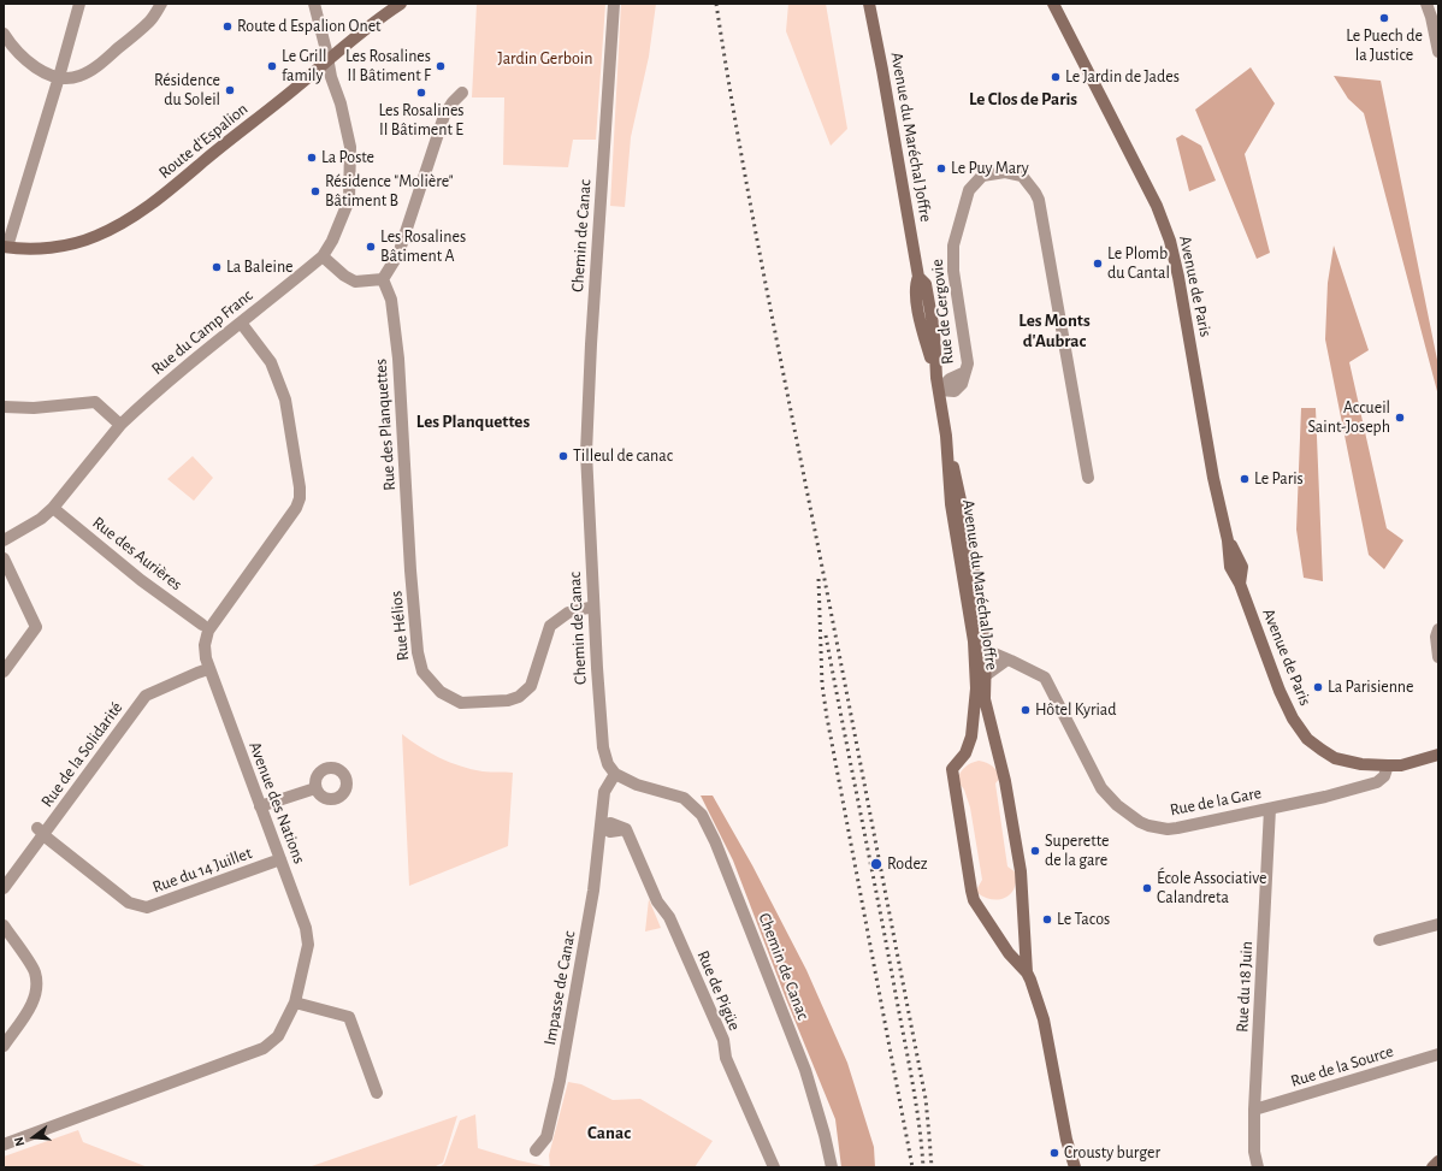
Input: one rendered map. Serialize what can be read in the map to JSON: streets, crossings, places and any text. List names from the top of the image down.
{
  "streets": {
    "main road": ["Avenue du Maréchal Joffre", "Route d'Espalion", "Avenue de Paris"],
    "street": [
      "Chemin de Canac",
      "Rue de Gergovie",
      "Rue du Camp Franc",
      "Rue des Planquettes",
      "Rue des Aurières",
      "Rue Hélios",
      "Rue de la Solidarité",
      "Rue de la Gare",
      "Avenue des Nations",
      "Rue du 14 Juillet",
      "Rue du 18 Juin",
      "Impasse de Canac",
      "Rue de Pigüe",
      "Rue de la Source"
    ]
  },
  "crossings": [
    ["Avenue du Maréchal Joffre", "Rue de Gergovie"],
    ["Avenue du Maréchal Joffre", "Rue de la Gare"],
    ["Route d'Espalion", "Rue du Camp Franc"],
    ["Chemin de Canac", "Rue Hélios"],
    ["Avenue de Paris", "Rue de la Gare"],
    ["Rue du Camp Franc", "Rue des Aurières"],
    ["Rue du Camp Franc", "Avenue des Nations"],
    ["Rue des Planquettes", "Rue Hélios"],
    ["Rue de la Solidarité", "Avenue des Nations"],
    ["Rue de la Solidarité", "Rue du 14 Juillet"],
    ["Rue de la Gare", "Rue du 18 Juin"],
    ["Avenue des Nations", "Rue du 14 Juillet"],
    ["Rue du 18 Juin", "Rue de la Source"],
    ["Impasse de Canac", "Rue de Pigüe"]
  ],
  "districts": [
    "Le Clos de Paris",
    "Les Monts d'Aubrac",
    "Les Planquettes",
    "Canac"
  ],
  "parks": ["Jardin Gerboin"],
  "places": [
    "Le Puech de la Justice",
    "Route d Espalion Onet",
    "Le Grill family",
    "Les Rosalines II Bâtiment F",
    "Le Jardin de Jades",
    "Résidence du Soleil",
    "Les Rosalines II Bâtiment E",
    "La Poste",
    "Le Puy Mary",
    "Résidence \"Molière\" Bâtiment B",
    "Les Rosalines Bâtiment A",
    "Le Plomb du Cantal",
    "La Baleine",
    "Accueil Saint-Joseph",
    "Tilleul de canac",
    "Le Paris",
    "La Parisienne",
    "Hôtel Kyriad",
    "Superette de la gare",
    "Rodez",
    "École Associative Calandreta",
    "Le Tacos",
    "Crousty burger"
  ],
  "north": "left"
}
